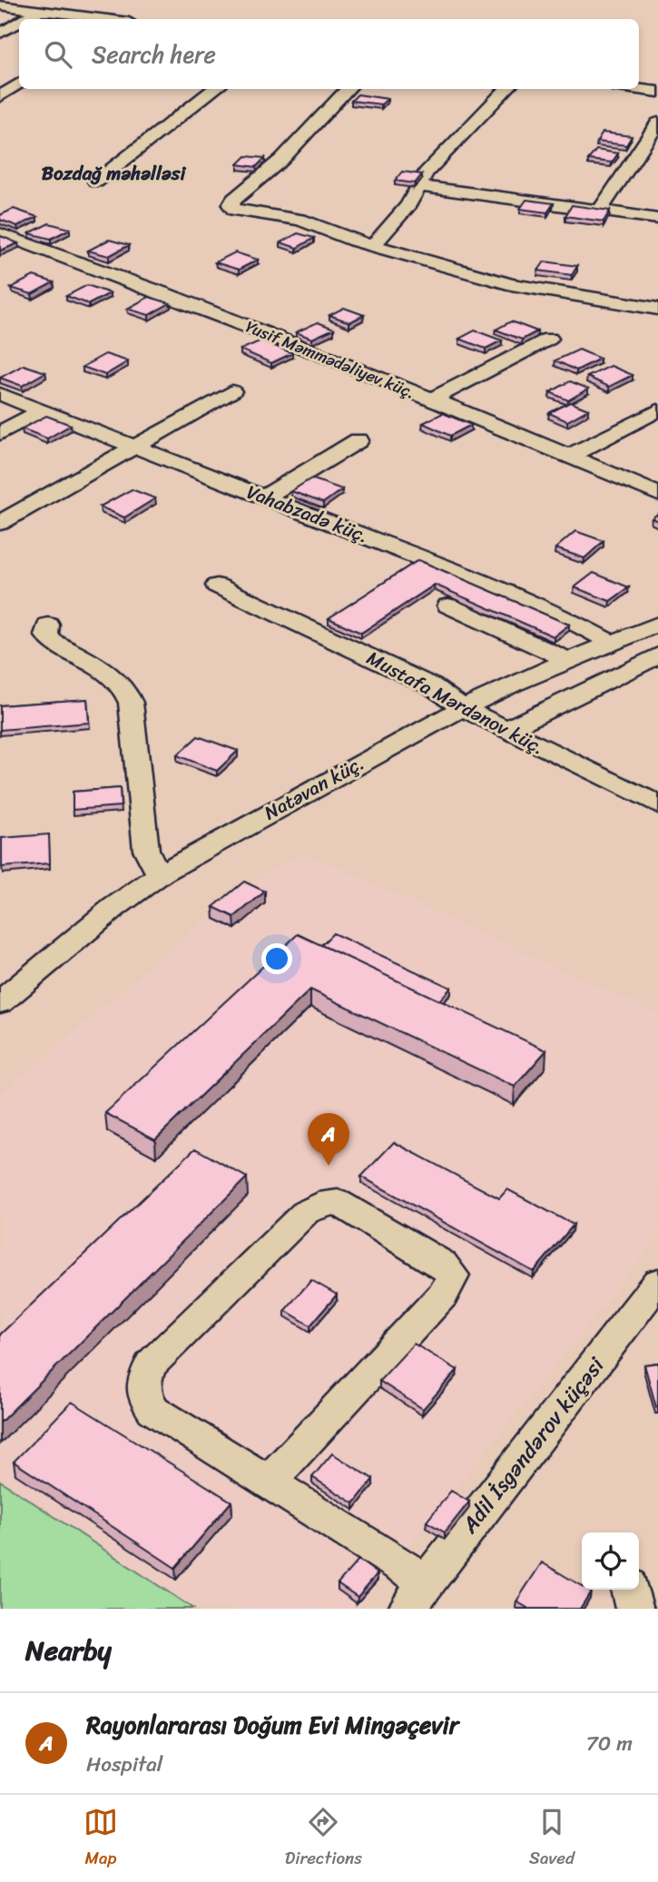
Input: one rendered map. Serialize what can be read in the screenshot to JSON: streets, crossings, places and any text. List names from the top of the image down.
{
  "streets": {
    "street": [
      "Yusif Məmmədəliyev küç.",
      "Vahabzadə küç.",
      "Mustafa Mərdənov küç.",
      "Natəvan küç.",
      "Adil İsgəndərov küçəsi"
    ]
  },
  "crossings": [
    ["Vahabzadə küç.", "Natəvan küç."],
    ["Mustafa Mərdənov küç.", "Natəvan küç."]
  ],
  "districts": ["Bozdağ məhəlləsi"],
  "page": {
    "search": "Search here",
    "pins": "A",
    "heading": "Nearby",
    "list": [
      {
        "mark": "A",
        "name": "Rayonlararası Doğum Evi Mingəçevir",
        "note": "Hospital",
        "value": "70 m"
      }
    ],
    "nav": ["Map", "Directions", "Saved"]
  }
}
